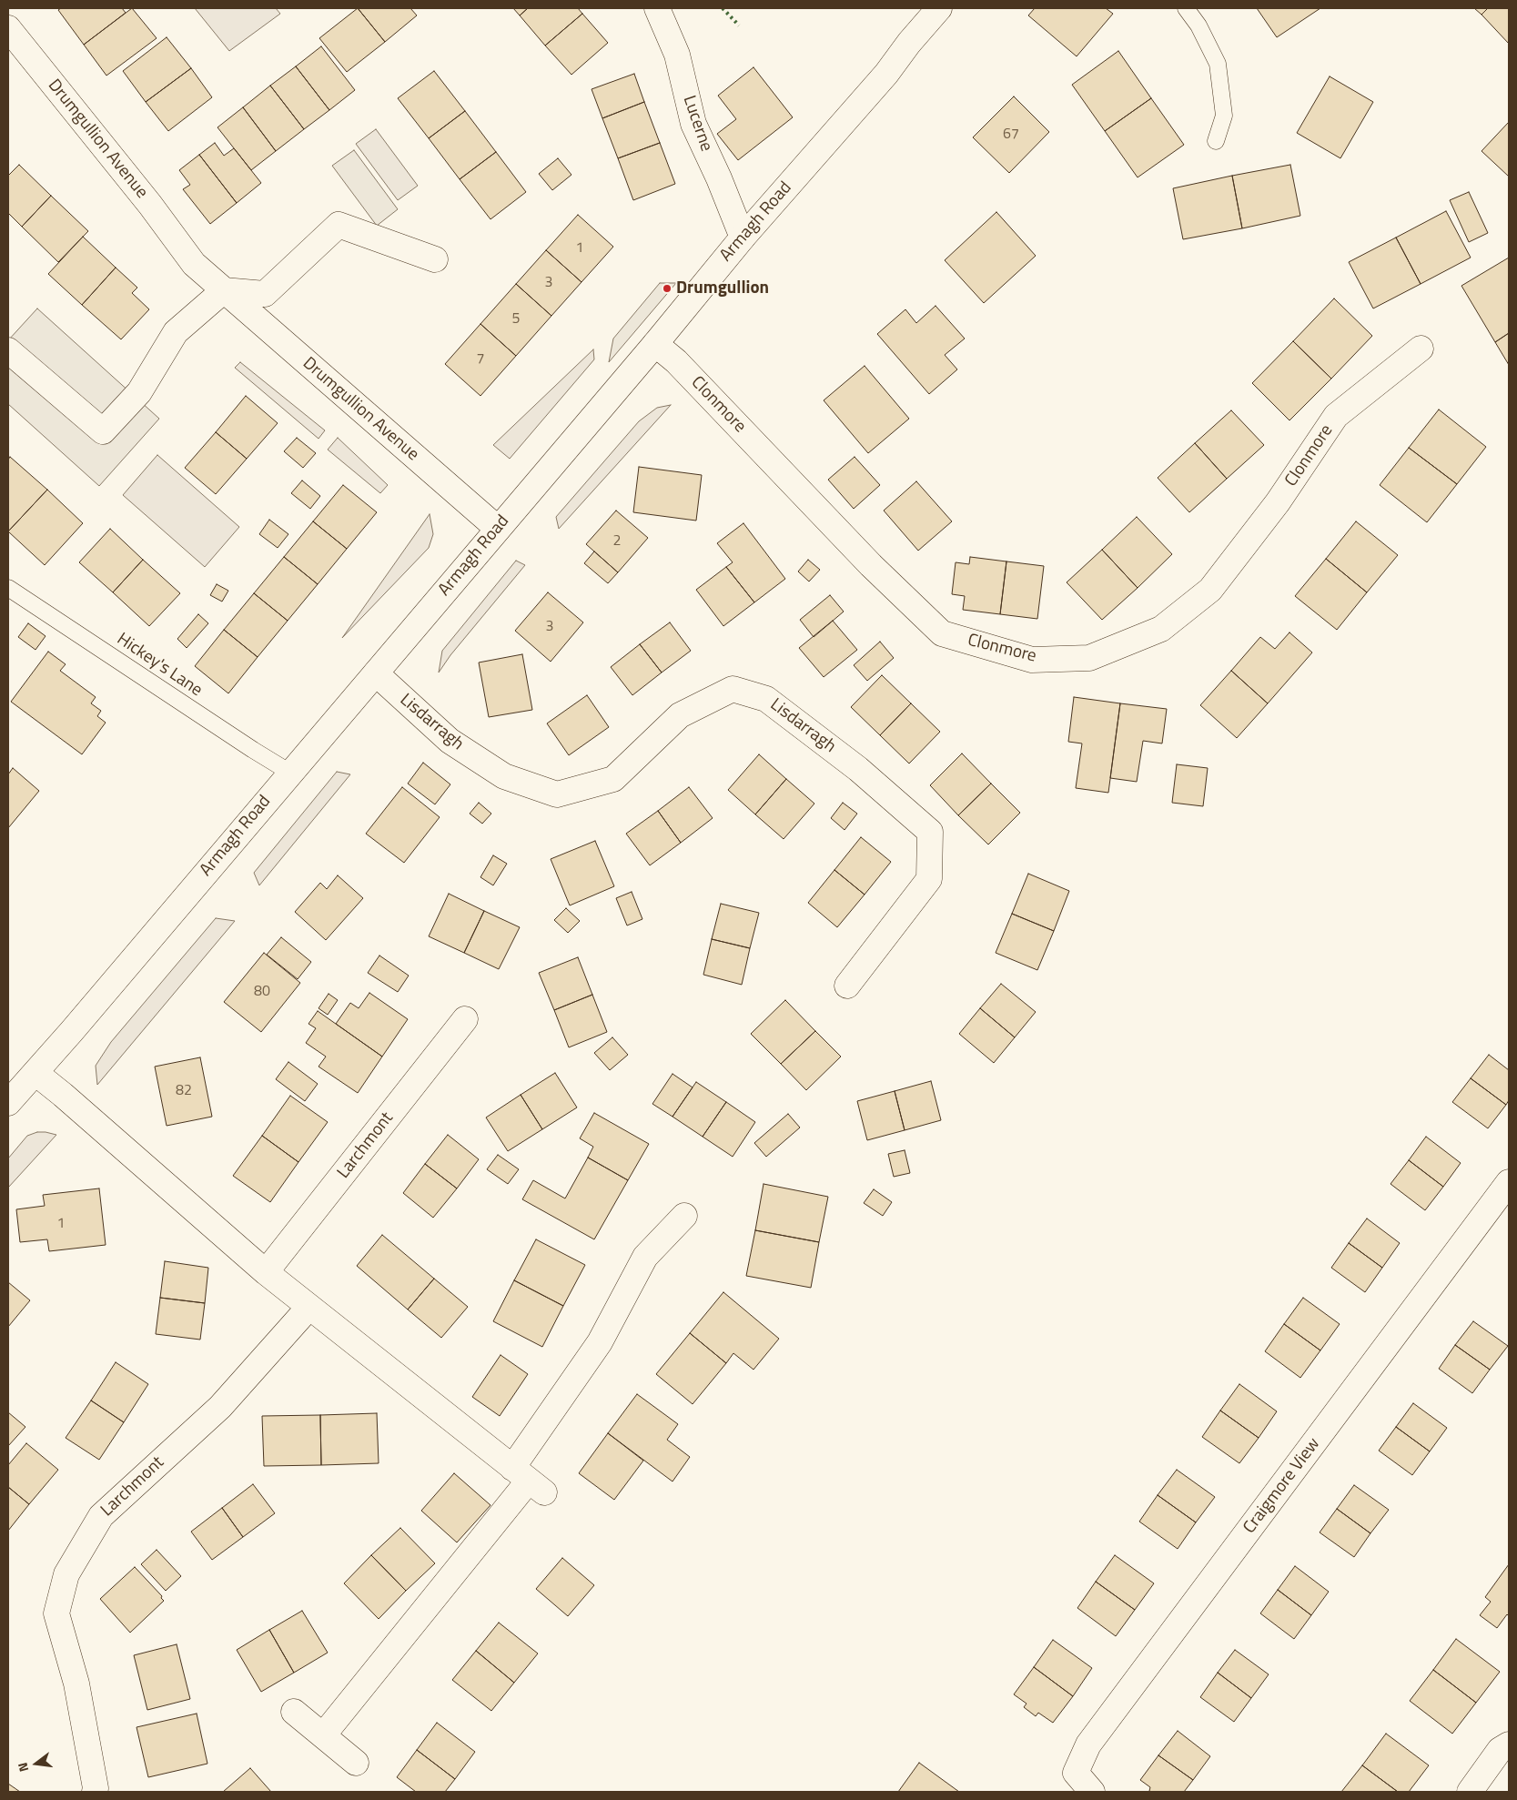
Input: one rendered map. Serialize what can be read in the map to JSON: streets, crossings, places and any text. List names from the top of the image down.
{
  "streets": {
    "street": [
      "Lucerne",
      "Drumgullion Avenue",
      "Armagh Road",
      "Clonmore",
      "Lisdarragh",
      "Larchmont",
      "Craigmore View"
    ],
    "lane": ["Hickey's Lane"]
  },
  "crossings": [
    ["Lucerne", "Armagh Road"],
    ["Drumgullion Avenue", "Armagh Road"],
    ["Armagh Road", "Clonmore"],
    ["Armagh Road", "Hickey's Lane"],
    ["Armagh Road", "Lisdarragh"]
  ],
  "places": ["Drumgullion"],
  "house_numbers": [
    "67",
    "1",
    "3",
    "5",
    "7",
    "2",
    "3",
    "80",
    "82",
    "1"
  ],
  "north": "left"
}
